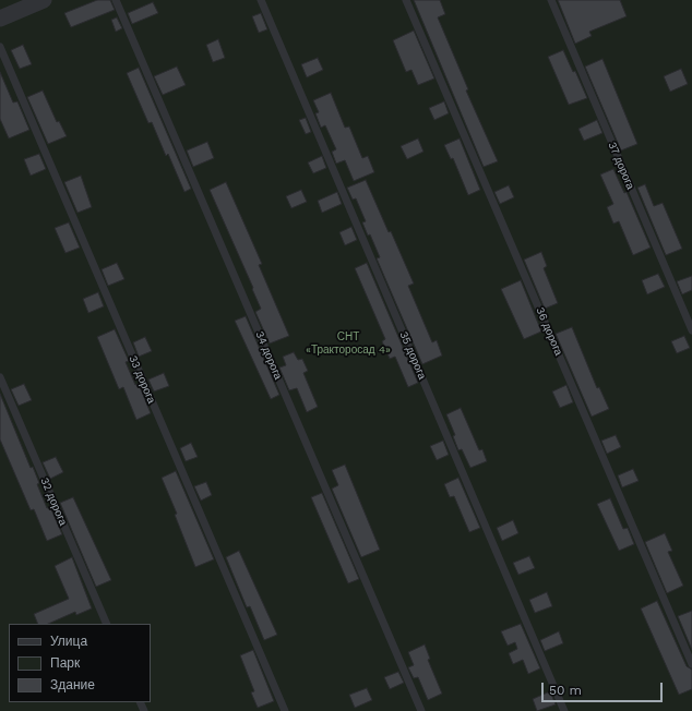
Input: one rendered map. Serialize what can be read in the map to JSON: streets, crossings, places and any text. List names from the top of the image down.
{
  "streets": {
    "lane": [
      "37 дорога",
      "36 дорога",
      "34 дорога",
      "35 дорога",
      "33 дорога",
      "32 дорога"
    ]
  },
  "parks": ["СНТ «Тракторосад 4»"],
  "legend": ["Улица", "Парк", "Здание"],
  "scale_bar": "50 m"
}
